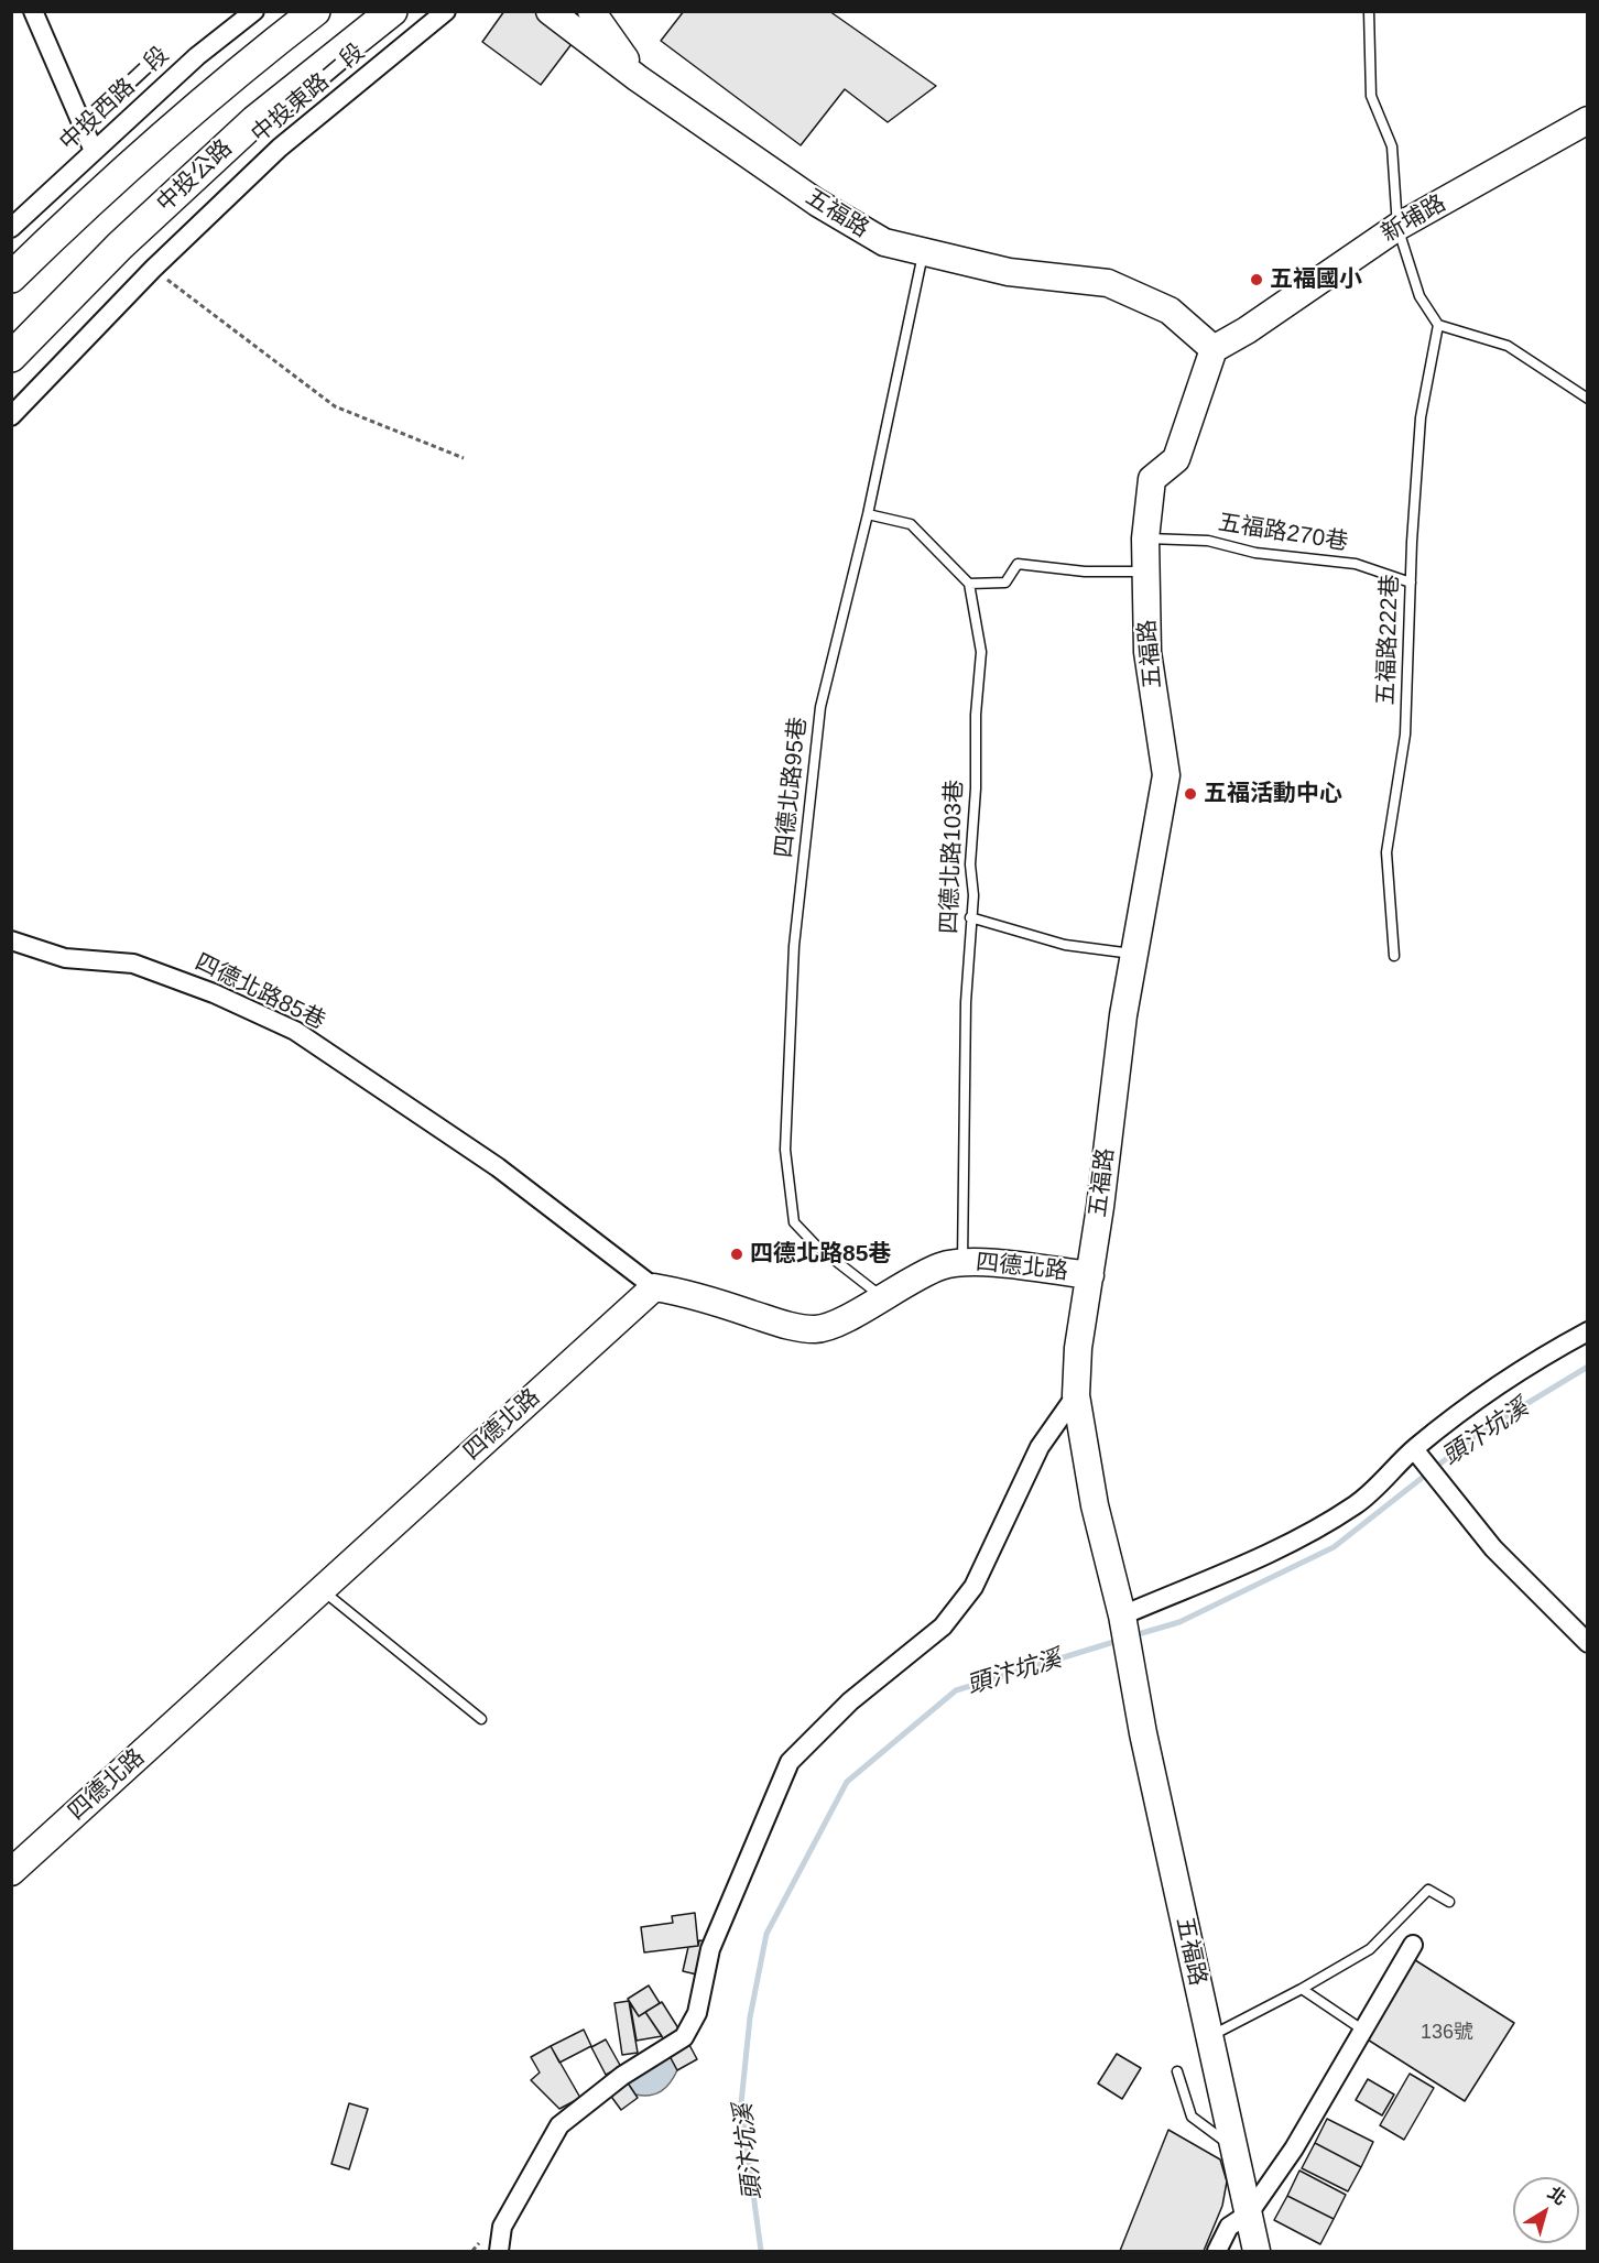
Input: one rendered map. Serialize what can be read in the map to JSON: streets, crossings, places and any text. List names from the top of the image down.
{
  "streets": {
    "main road": ["中投公路"],
    "street": [
      "中投東路二段",
      "中投西路二段",
      "五福路",
      "新埔路",
      "四德北路85巷",
      "四德北路"
    ],
    "lane": [
      "五福路270巷",
      "五福路222巷",
      "四德北路95巷",
      "四德北路103巷"
    ]
  },
  "crossings": [
    ["五福路", "新埔路"],
    ["五福路", "五福路270巷"],
    ["五福路", "四德北路95巷"],
    ["五福路", "四德北路"],
    ["五福路270巷", "五福路222巷"],
    ["四德北路95巷", "四德北路"],
    ["四德北路103巷", "四德北路"],
    ["四德北路85巷", "四德北路"]
  ],
  "water": ["頭汴坑溪"],
  "places": ["五福國小", "五福活動中心", "四德北路85巷"],
  "house_numbers": ["136號"],
  "north": "top right"
}
